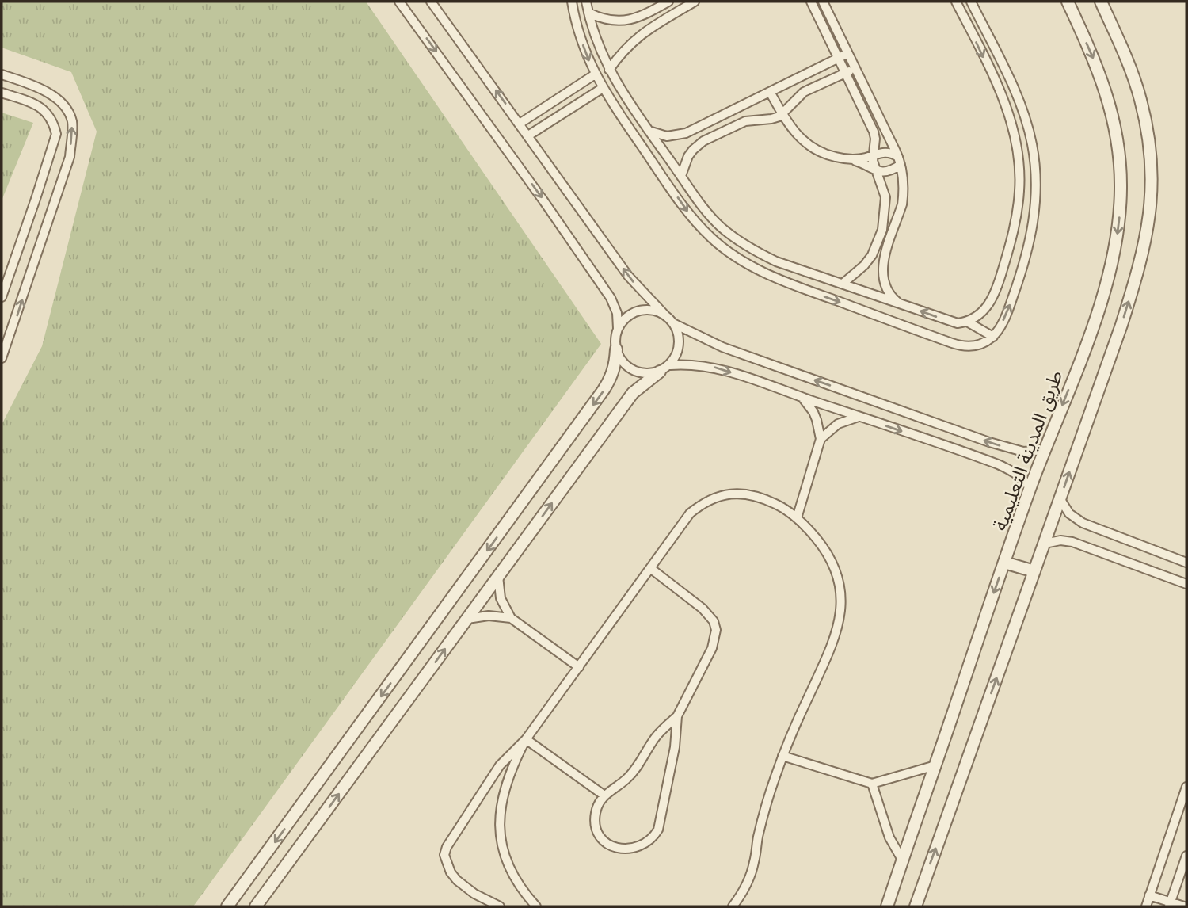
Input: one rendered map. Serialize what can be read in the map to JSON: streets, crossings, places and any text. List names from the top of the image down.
{
  "streets": {
    "street": ["طريق المدينة التعليمية"]
  }
}
